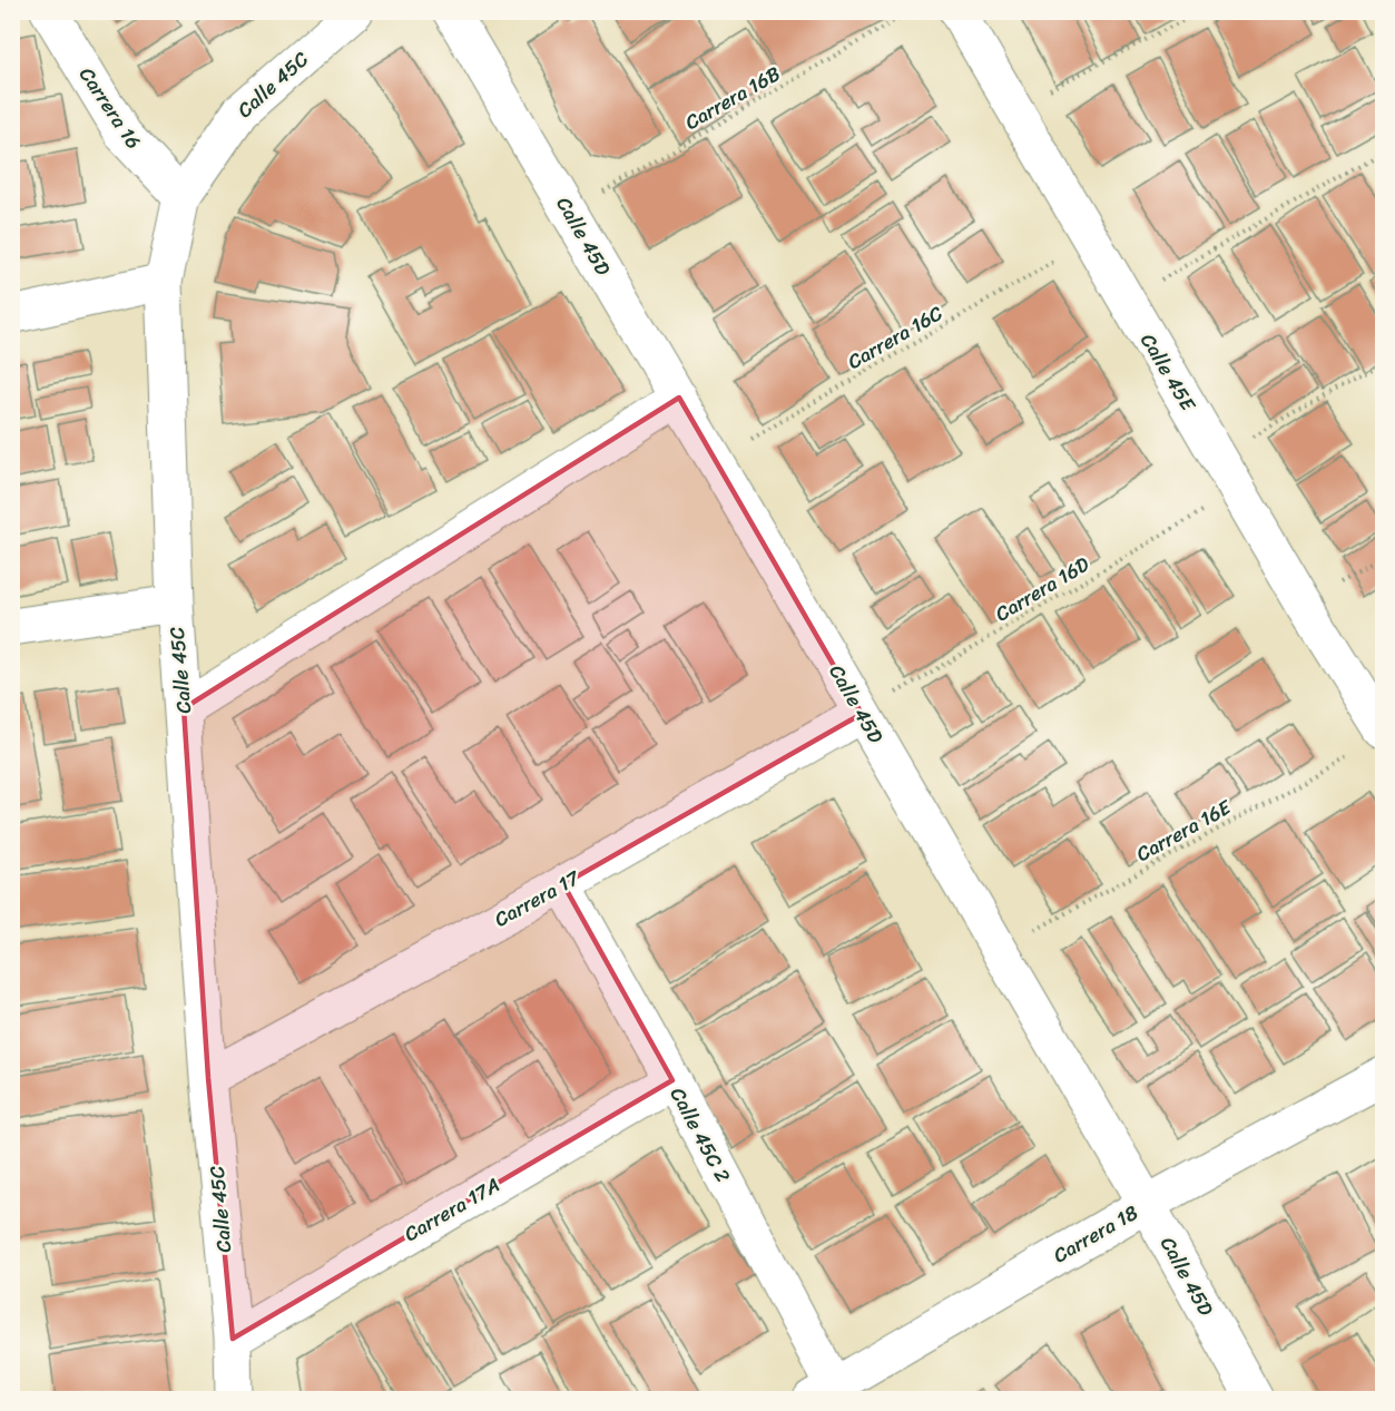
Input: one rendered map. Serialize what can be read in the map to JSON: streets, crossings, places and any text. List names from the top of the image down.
{
  "streets": {
    "street": [
      "Calle 45C",
      "Carrera 16",
      "Calle 45D",
      "Calle 45E",
      "Carrera 17",
      "Calle 45C 2",
      "Carrera 17A",
      "Carrera 18"
    ],
    "path": [
      "Carrera 16B",
      "Carrera 16C",
      "Carrera 16D",
      "Carrera 16E"
    ]
  },
  "crossings": [
    ["Calle 45C", "Carrera 16"],
    ["Calle 45C", "Carrera 17"],
    ["Calle 45C", "Carrera 17A"],
    ["Carrera 16B", "Calle 45D"],
    ["Calle 45D", "Carrera 16C"],
    ["Calle 45D", "Carrera 16D"],
    ["Calle 45D", "Carrera 16E"],
    ["Calle 45D", "Carrera 17"],
    ["Calle 45D", "Carrera 18"],
    ["Carrera 16C", "Calle 45E"],
    ["Calle 45E", "Carrera 16D"],
    ["Calle 45E", "Carrera 16E"],
    ["Carrera 16D", "Carrera 17"],
    ["Carrera 17", "Calle 45C 2"],
    ["Calle 45C 2", "Carrera 17A"],
    ["Calle 45C 2", "Carrera 18"]
  ]
}
